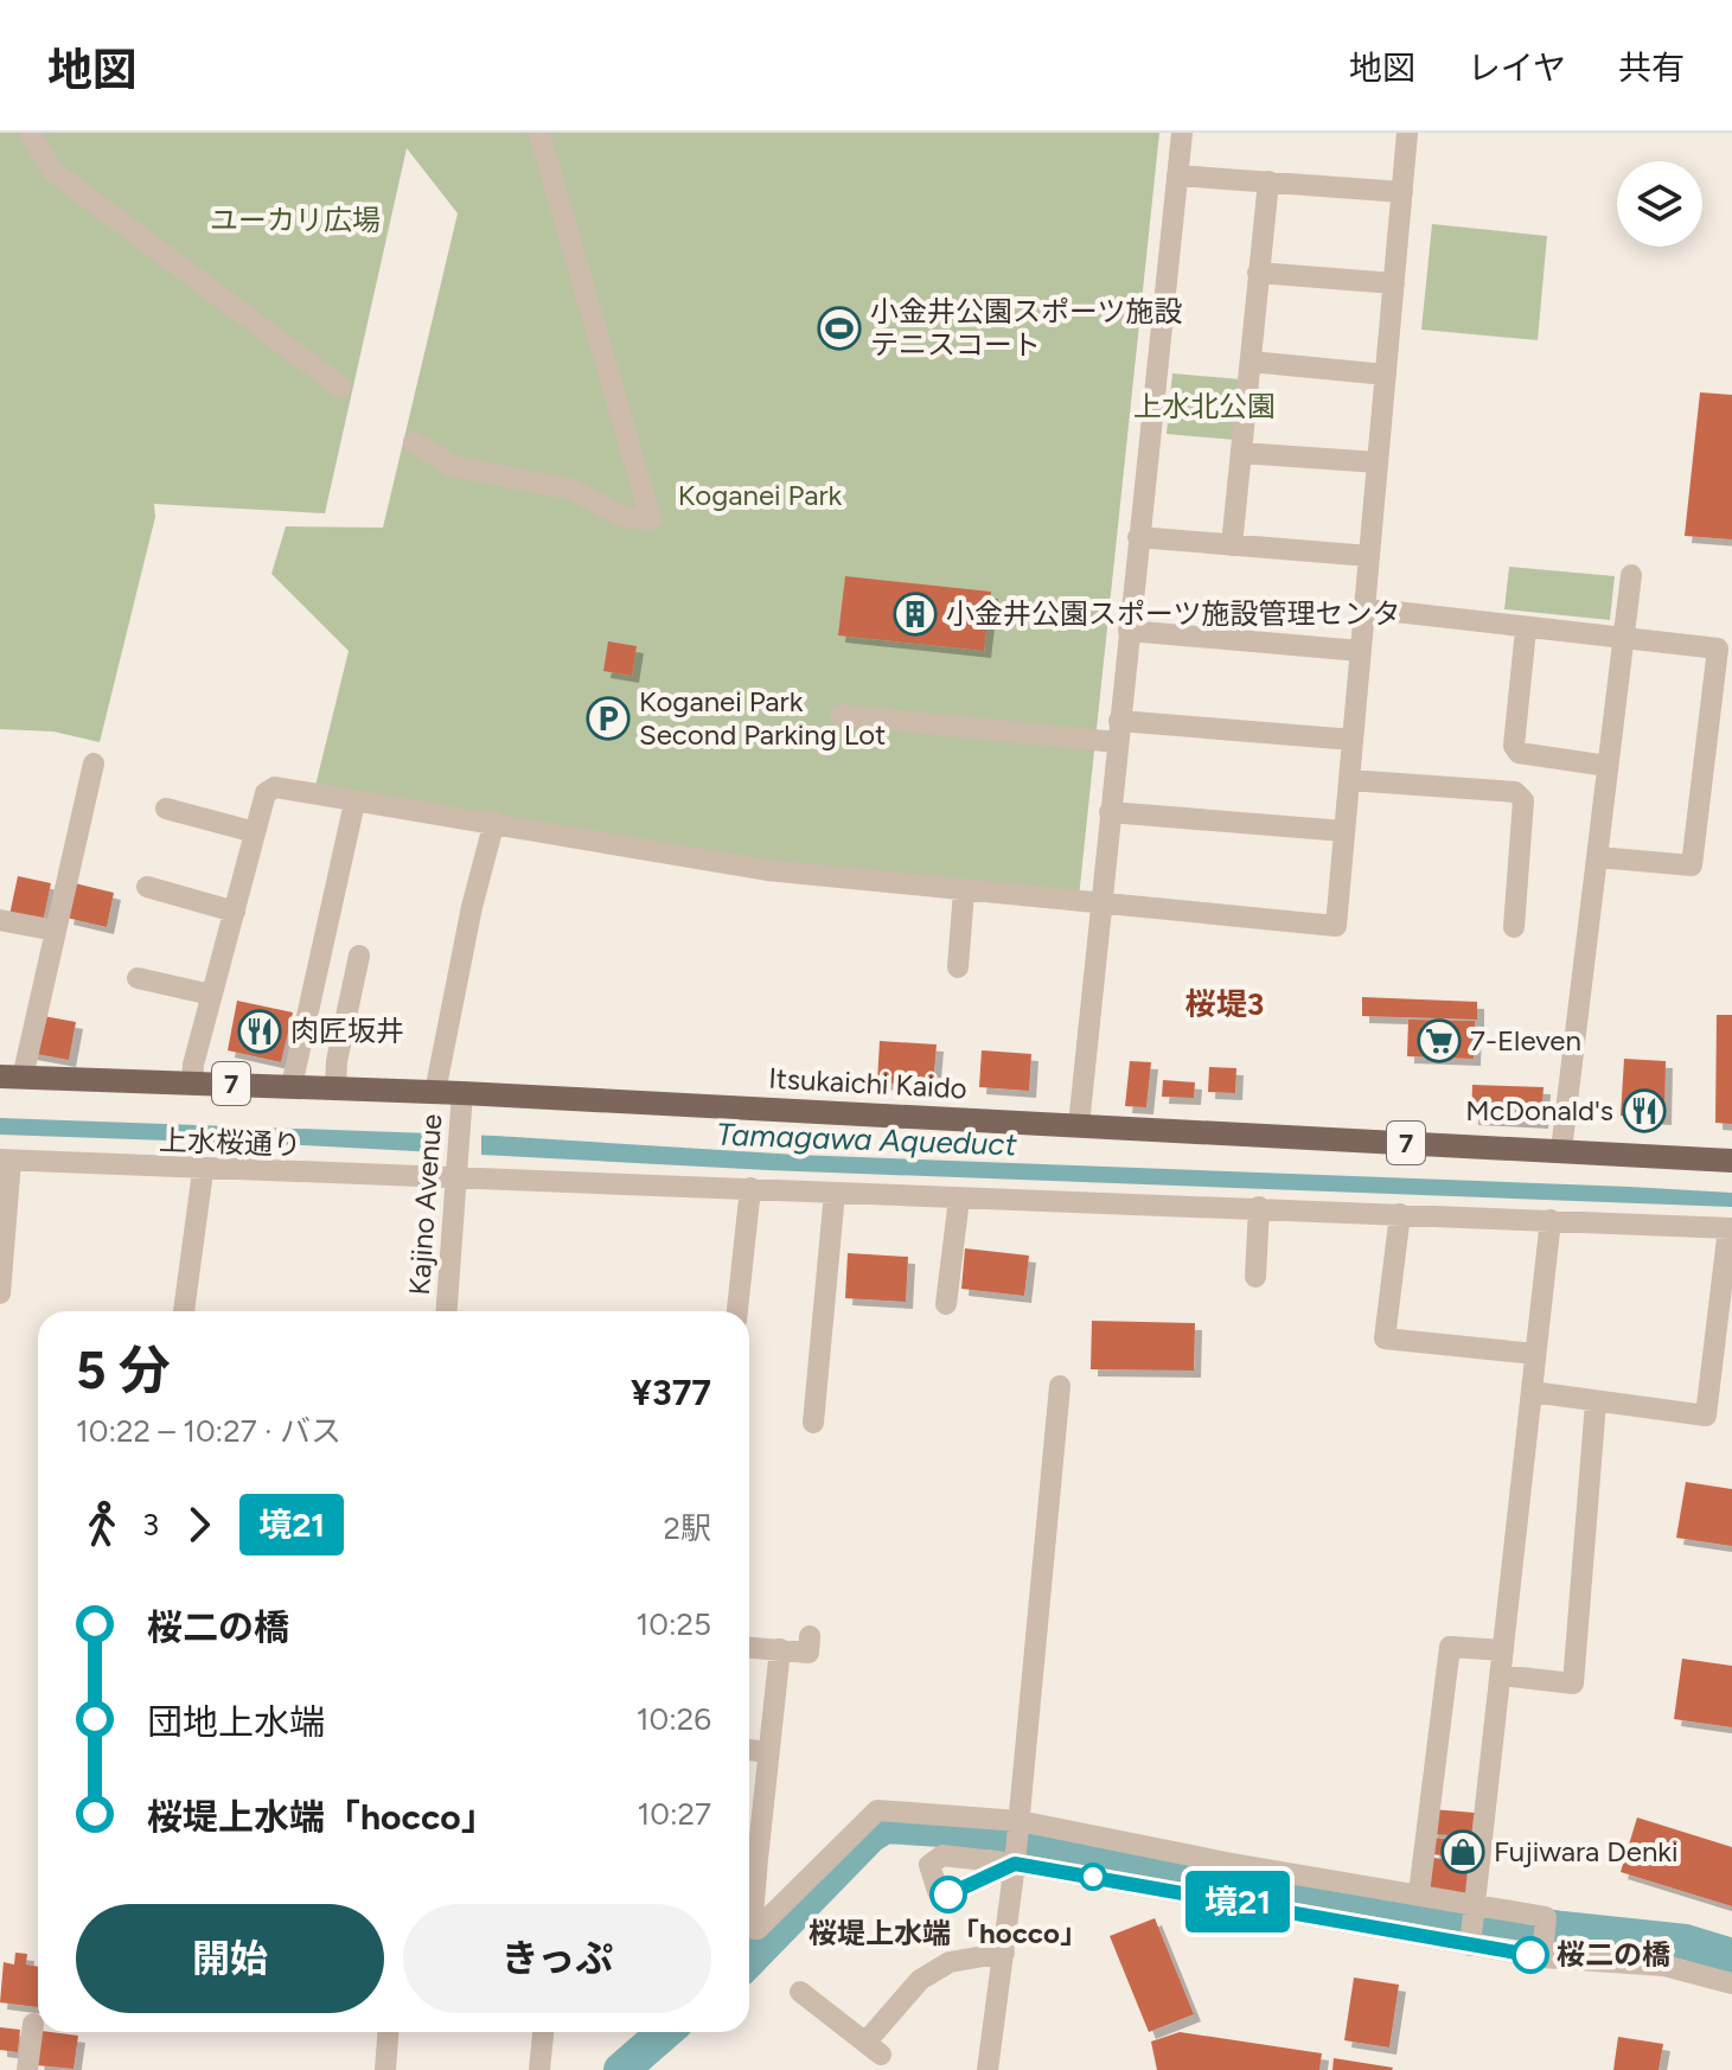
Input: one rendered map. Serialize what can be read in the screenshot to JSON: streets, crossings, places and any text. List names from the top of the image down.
{
  "streets": {
    "main road": ["7", "Itsukaichi Kaido"],
    "street": ["上水桜通り", "Kajino Avenue"]
  },
  "crossings": [
    ["Itsukaichi Kaido", "Kajino Avenue"],
    ["上水桜通り", "Kajino Avenue"]
  ],
  "districts": ["桜堤3"],
  "water": ["Tamagawa Aqueduct"],
  "parks": ["ユーカリ広場", "上水北公園", "Koganei Park"],
  "places": {
    "sports": ["小金井公園スポーツ施設 テニスコート"],
    "building": ["小金井公園スポーツ施設管理センタ"],
    "parking": ["Koganei Park Second Parking Lot"],
    "restaurant": ["肉匠坂井", "McDonald's"],
    "supermarket": ["7-Eleven"],
    "shop": ["Fujiwara Denki"],
    "other": ["桜堤上水端「hocco」", "桜二の橋"]
  },
  "lines": ["bus line 境21"],
  "page": {
    "header": "地図",
    "nav": ["地図", "レイヤ", "共有"],
    "on_map": "境21",
    "heading": ["5 分", "10:22 – 10:27 · バス", "¥377"],
    "legs": ["3", "境21", "2駅"],
    "list": [
      {
        "name": "桜二の橋",
        "value": "10:25"
      },
      {
        "name": "団地上水端",
        "value": "10:26"
      },
      {
        "name": "桜堤上水端「hocco」",
        "value": "10:27"
      }
    ],
    "buttons": ["開始", "きっぷ"]
  }
}
